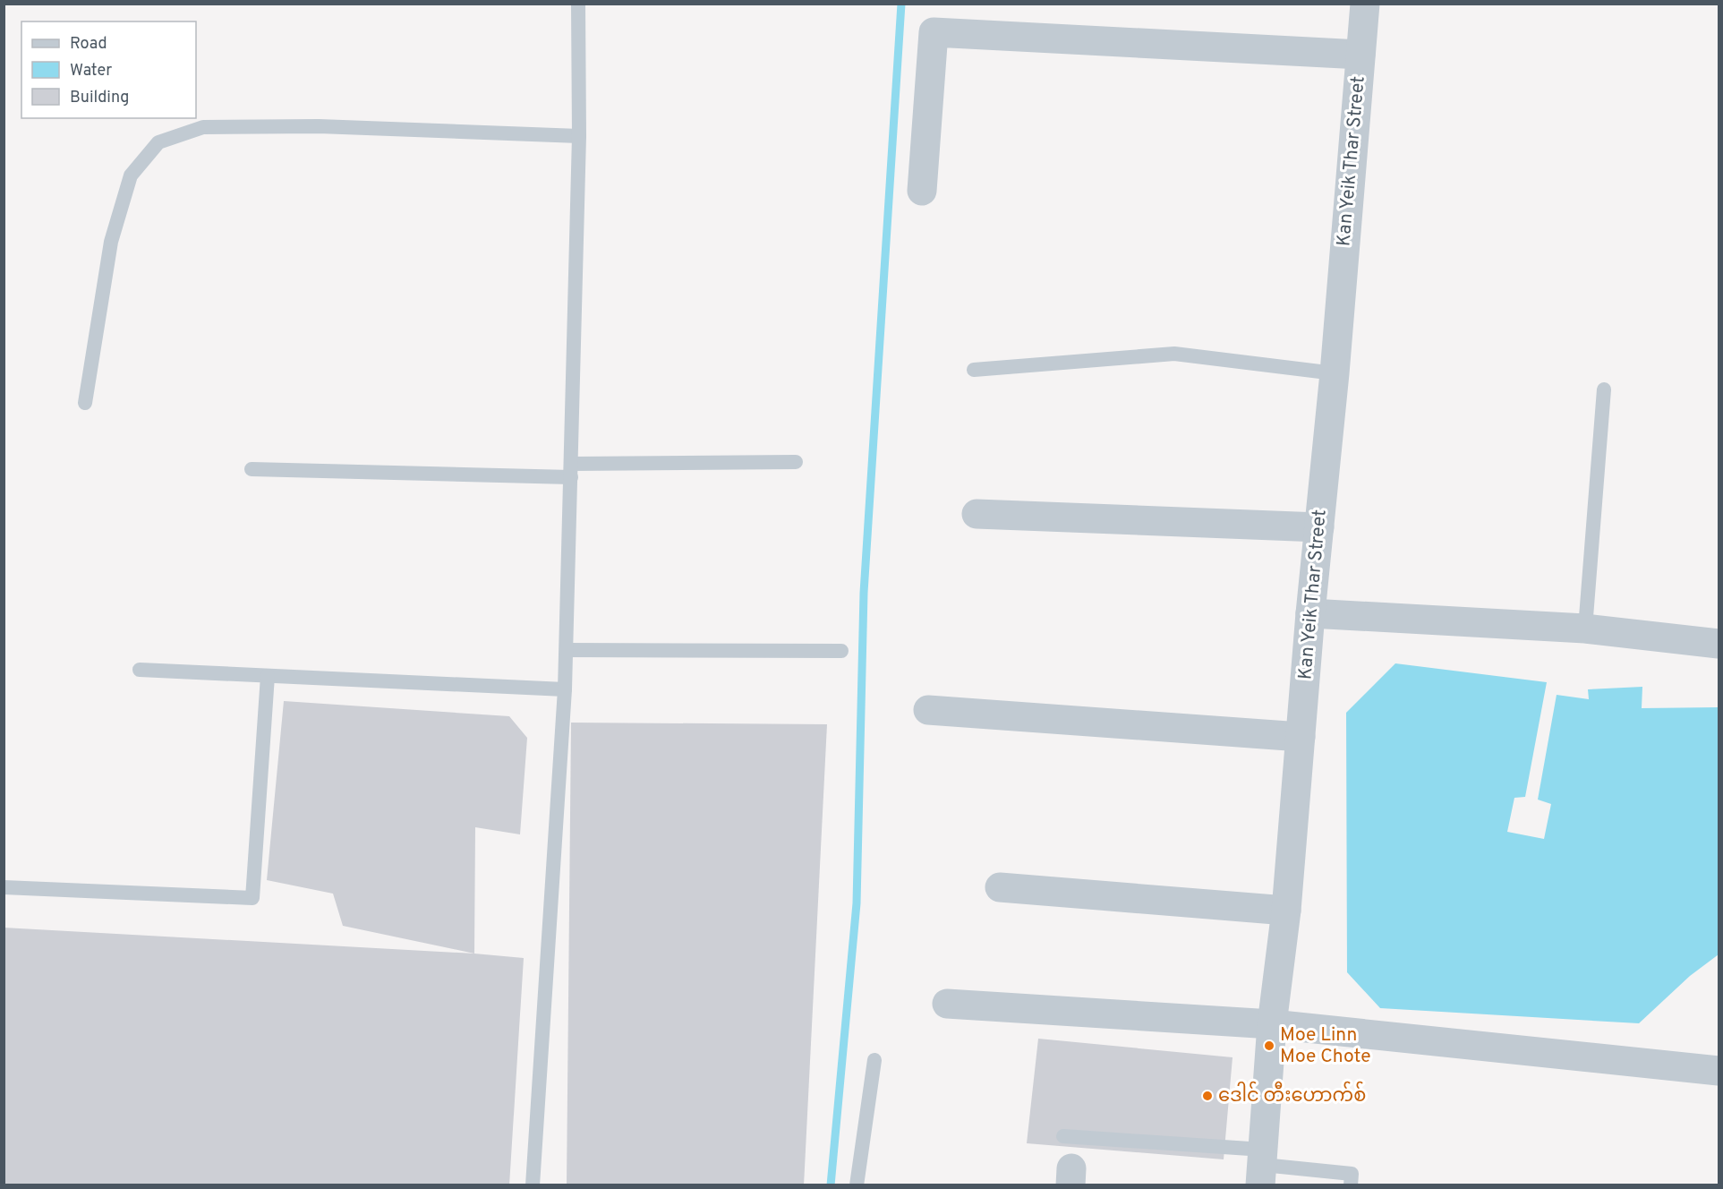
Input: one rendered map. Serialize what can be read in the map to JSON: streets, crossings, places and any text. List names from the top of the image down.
{
  "streets": {
    "street": ["Kan Yeik Thar Street"]
  },
  "places": ["Moe Linn Moe Chote", "ဒေါင် တီးဟောက်စ်"],
  "legend": ["Road", "Water", "Building"]
}
